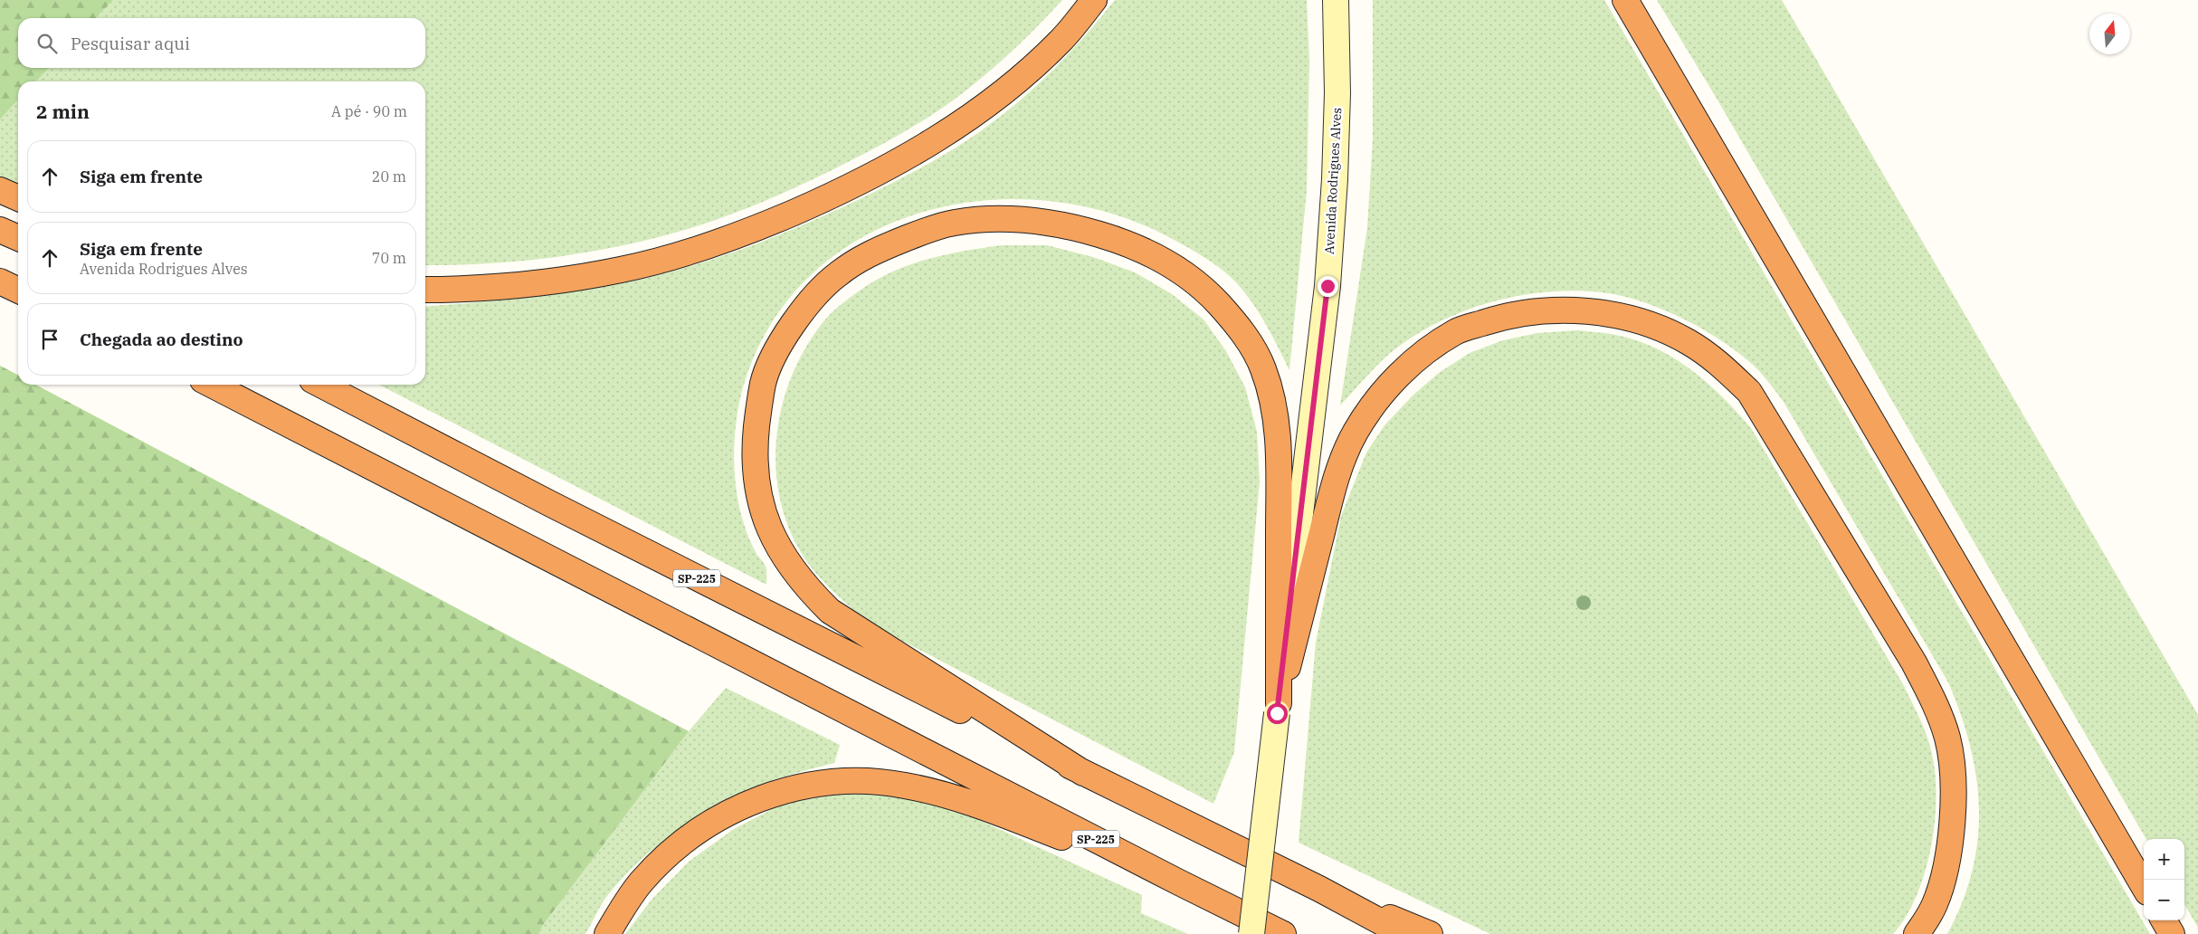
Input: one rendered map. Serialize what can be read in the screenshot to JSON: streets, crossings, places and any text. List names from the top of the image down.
{
  "streets": {
    "highway": ["SP-225"],
    "main road": ["Avenida Rodrigues Alves"]
  },
  "north": "top",
  "page": {
    "search": "Pesquisar aqui",
    "heading": ["2 min", "A pé · 90 m"],
    "list": [
      ["Siga em frente", "20 m"],
      ["Siga em frente", "Avenida Rodrigues Alves", "70 m"],
      "Chegada ao destino"
    ],
    "map_buttons": ["+", "−"]
  }
}
